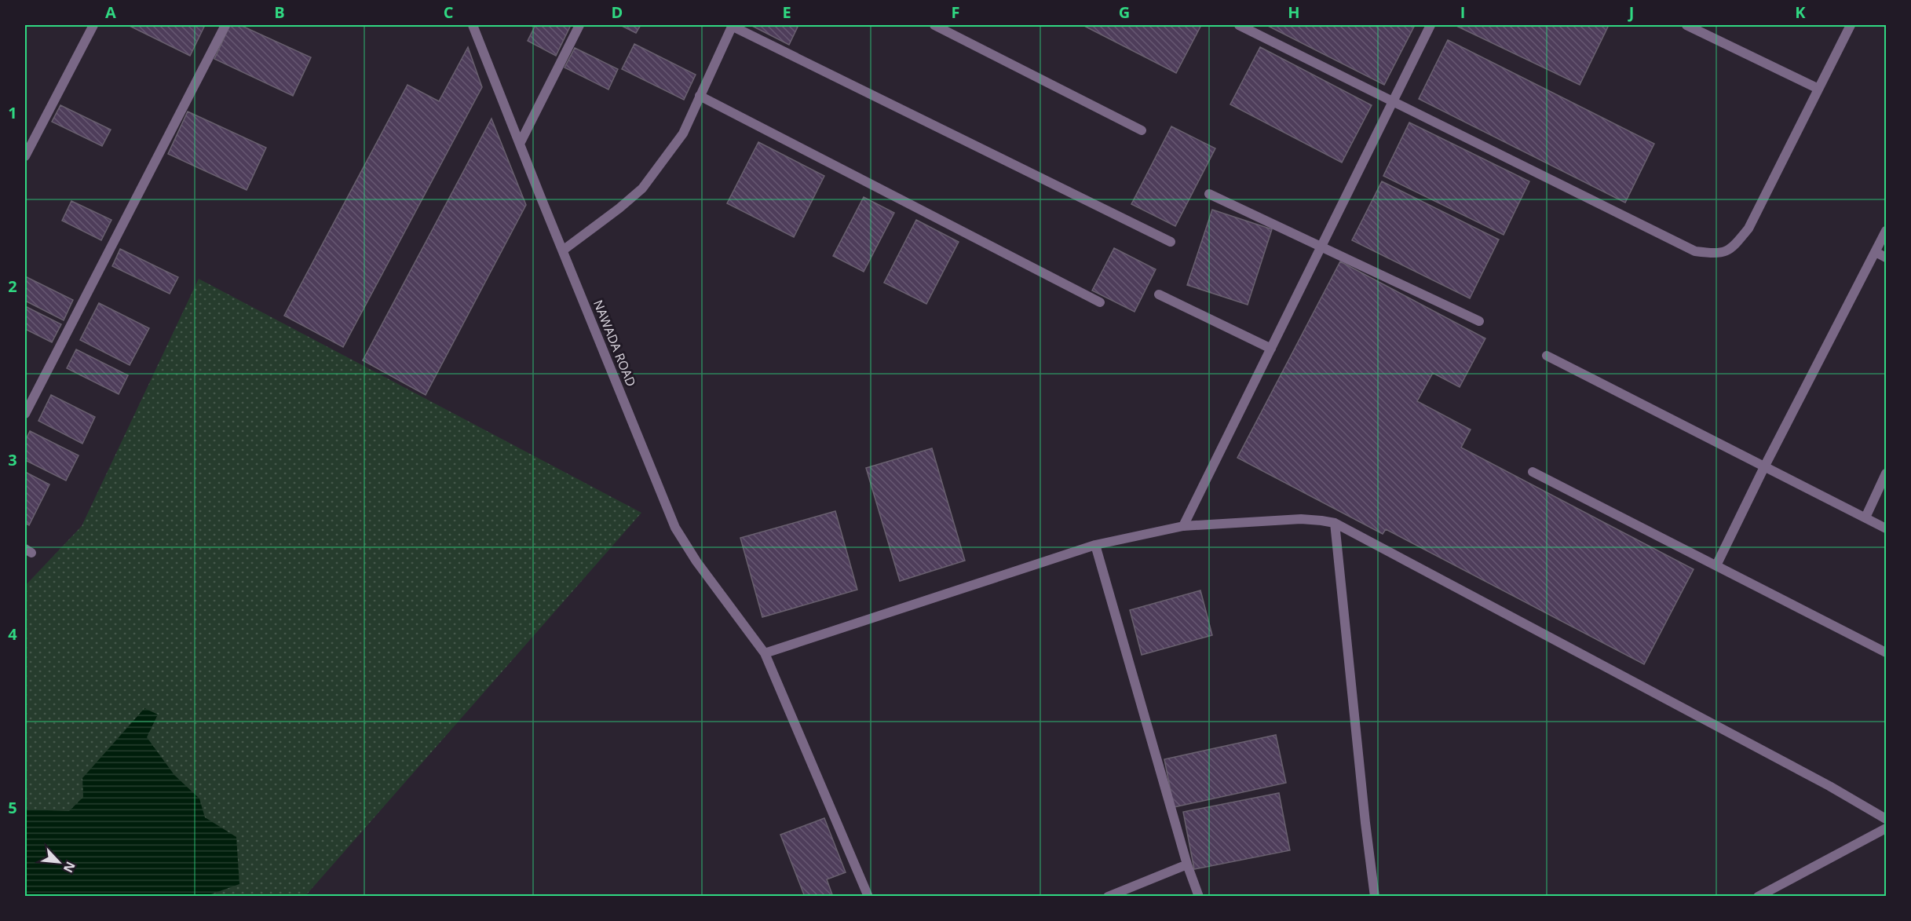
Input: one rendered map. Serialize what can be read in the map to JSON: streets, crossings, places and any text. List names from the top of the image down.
{
  "streets": {
    "street": ["NAWADA ROAD"]
  },
  "north": "bottom right",
  "grid": {
    "columns": [
      "A",
      "B",
      "C",
      "D",
      "E",
      "F",
      "G",
      "H",
      "I",
      "J",
      "K"
    ],
    "rows": [
      "1",
      "2",
      "3",
      "4",
      "5"
    ]
  }
}
